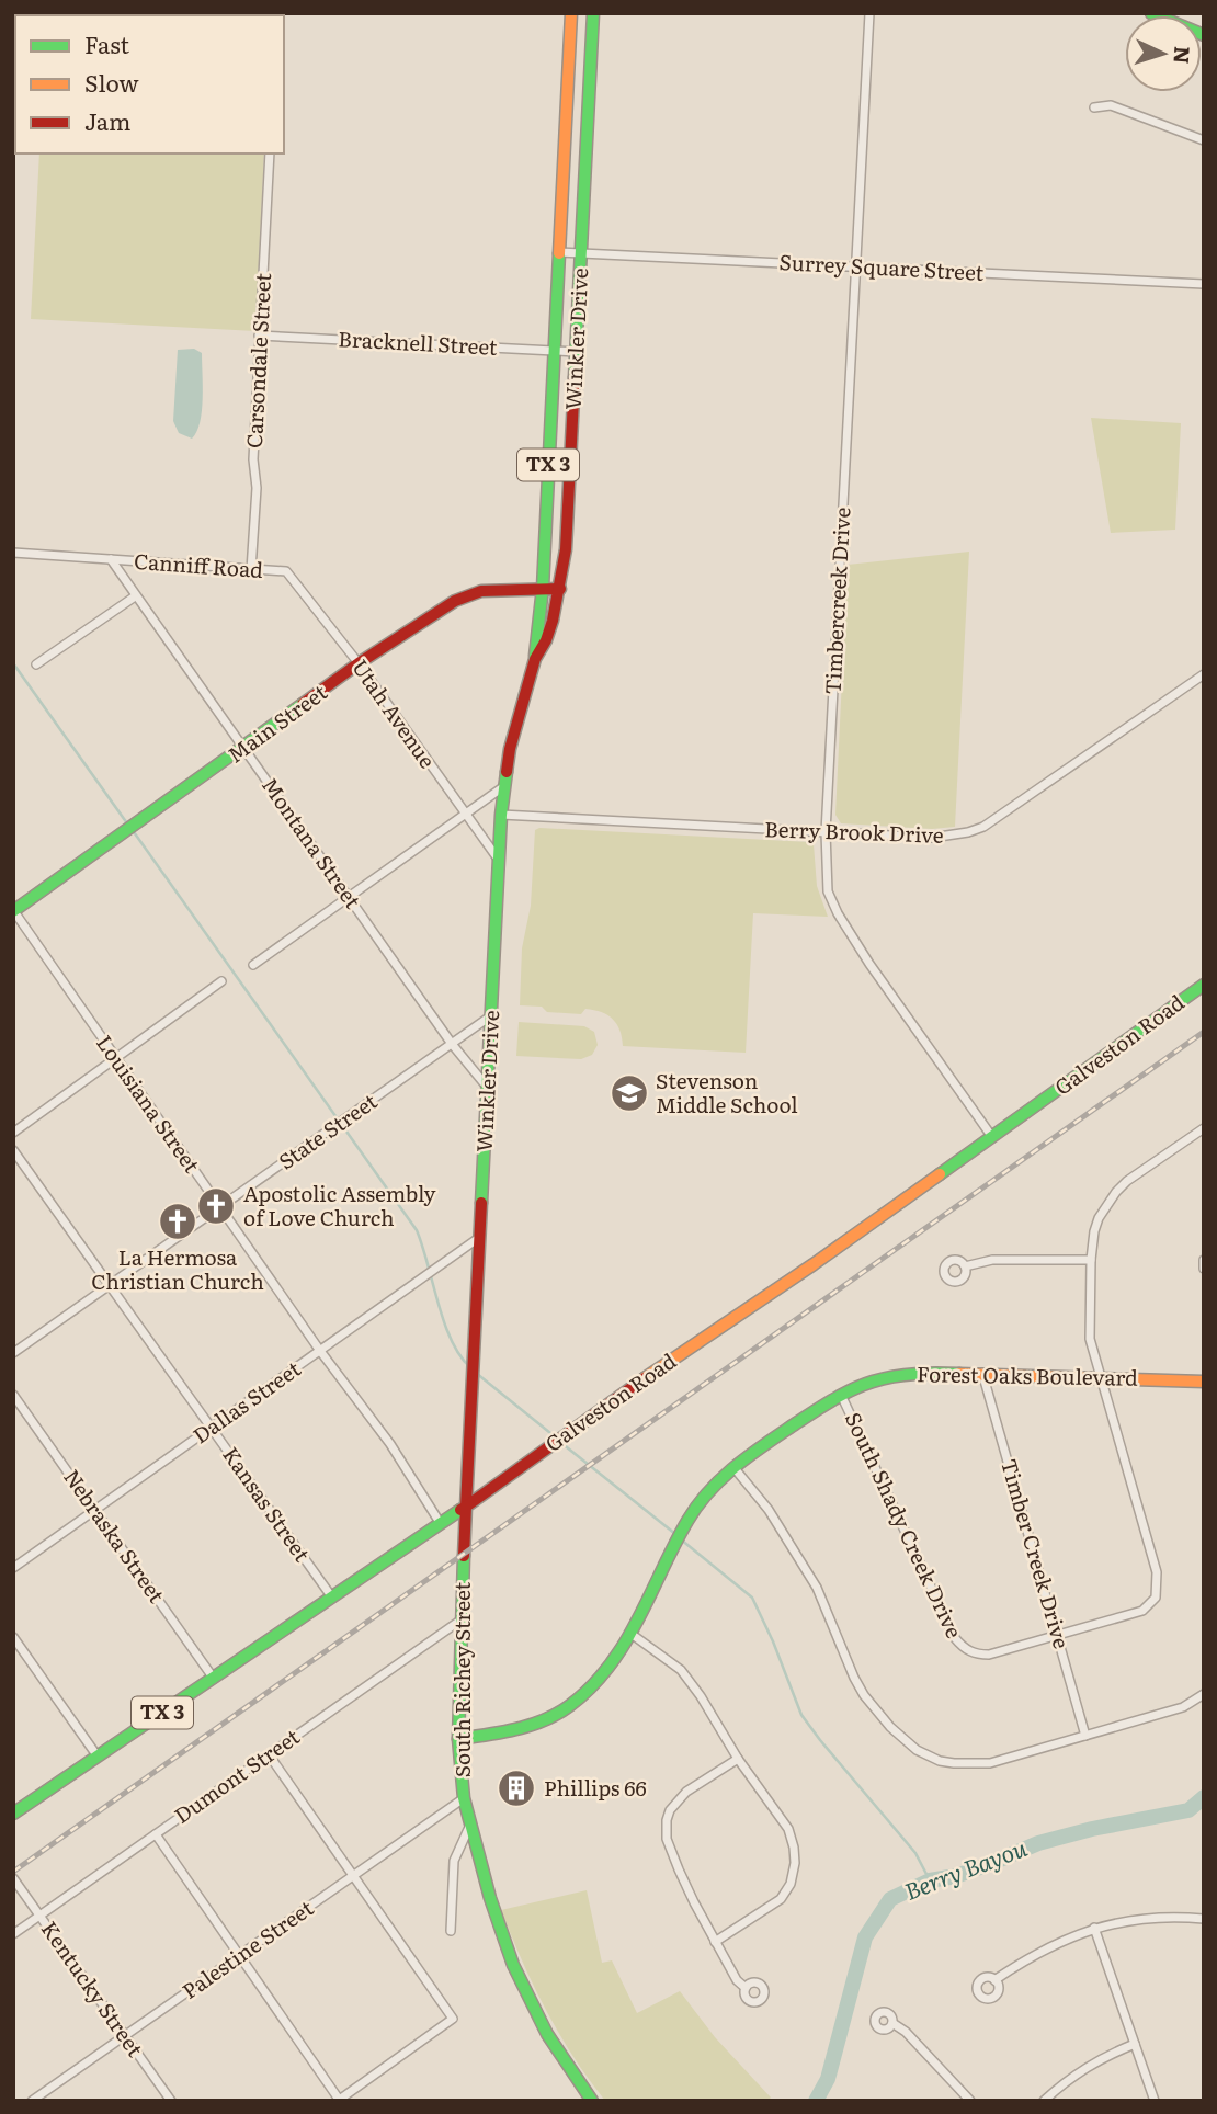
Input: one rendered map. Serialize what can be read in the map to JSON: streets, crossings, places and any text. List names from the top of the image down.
{
  "streets": {
    "main road": [
      "Winkler Drive",
      "TX 3",
      "Main Street",
      "Galveston Road",
      "Forest Oaks Boulevard",
      "South Richey Street"
    ],
    "street": [
      "Surrey Square Street",
      "Bracknell Street",
      "Carsondale Street",
      "Canniff Road",
      "Timbercreek Drive",
      "Utah Avenue",
      "Berry Brook Drive",
      "Montana Street",
      "Louisiana Street",
      "State Street",
      "Dallas Street",
      "Kansas Street",
      "South Shady Creek Drive",
      "Nebraska Street",
      "Timber Creek Drive",
      "Dumont Street",
      "Palestine Street",
      "Kentucky Street"
    ]
  },
  "crossings": [
    ["Surrey Square Street", "Winkler Drive"],
    ["Surrey Square Street", "Timbercreek Drive"],
    ["Winkler Drive", "Bracknell Street"],
    ["Winkler Drive", "Utah Avenue"],
    ["Winkler Drive", "Main Street"],
    ["Winkler Drive", "Berry Brook Drive"],
    ["Winkler Drive", "Montana Street"],
    ["Winkler Drive", "Galveston Road"],
    ["Winkler Drive", "State Street"],
    ["Winkler Drive", "Dallas Street"],
    ["Winkler Drive", "South Richey Street"],
    ["Bracknell Street", "Carsondale Street"],
    ["Carsondale Street", "Canniff Road"],
    ["Canniff Road", "Utah Avenue"],
    ["Canniff Road", "Montana Street"],
    ["Timbercreek Drive", "Berry Brook Drive"],
    ["Timbercreek Drive", "Galveston Road"],
    ["Utah Avenue", "Main Street"],
    ["Main Street", "Montana Street"],
    ["Main Street", "Louisiana Street"],
    ["Montana Street", "State Street"],
    ["Galveston Road", "Louisiana Street"],
    ["Galveston Road", "Kansas Street"],
    ["Galveston Road", "Nebraska Street"],
    ["Galveston Road", "South Richey Street"],
    ["Louisiana Street", "State Street"],
    ["Louisiana Street", "Dallas Street"],
    ["State Street", "Kansas Street"],
    ["Forest Oaks Boulevard", "South Shady Creek Drive"],
    ["Forest Oaks Boulevard", "Timber Creek Drive"],
    ["Forest Oaks Boulevard", "South Richey Street"],
    ["Dallas Street", "Kansas Street"],
    ["Dallas Street", "Nebraska Street"],
    ["South Shady Creek Drive", "Timber Creek Drive"],
    ["South Richey Street", "Dumont Street"],
    ["South Richey Street", "Palestine Street"],
    ["Dumont Street", "Kentucky Street"],
    ["Palestine Street", "Kentucky Street"]
  ],
  "water": ["Berry Bayou"],
  "places": {
    "school or university": ["Stevenson Middle School"],
    "church": ["Apostolic Assembly of Love Church", "La Hermosa Christian Church"],
    "building": ["Phillips 66"]
  },
  "legend": ["Fast", "Slow", "Jam"],
  "north": "right"
}
